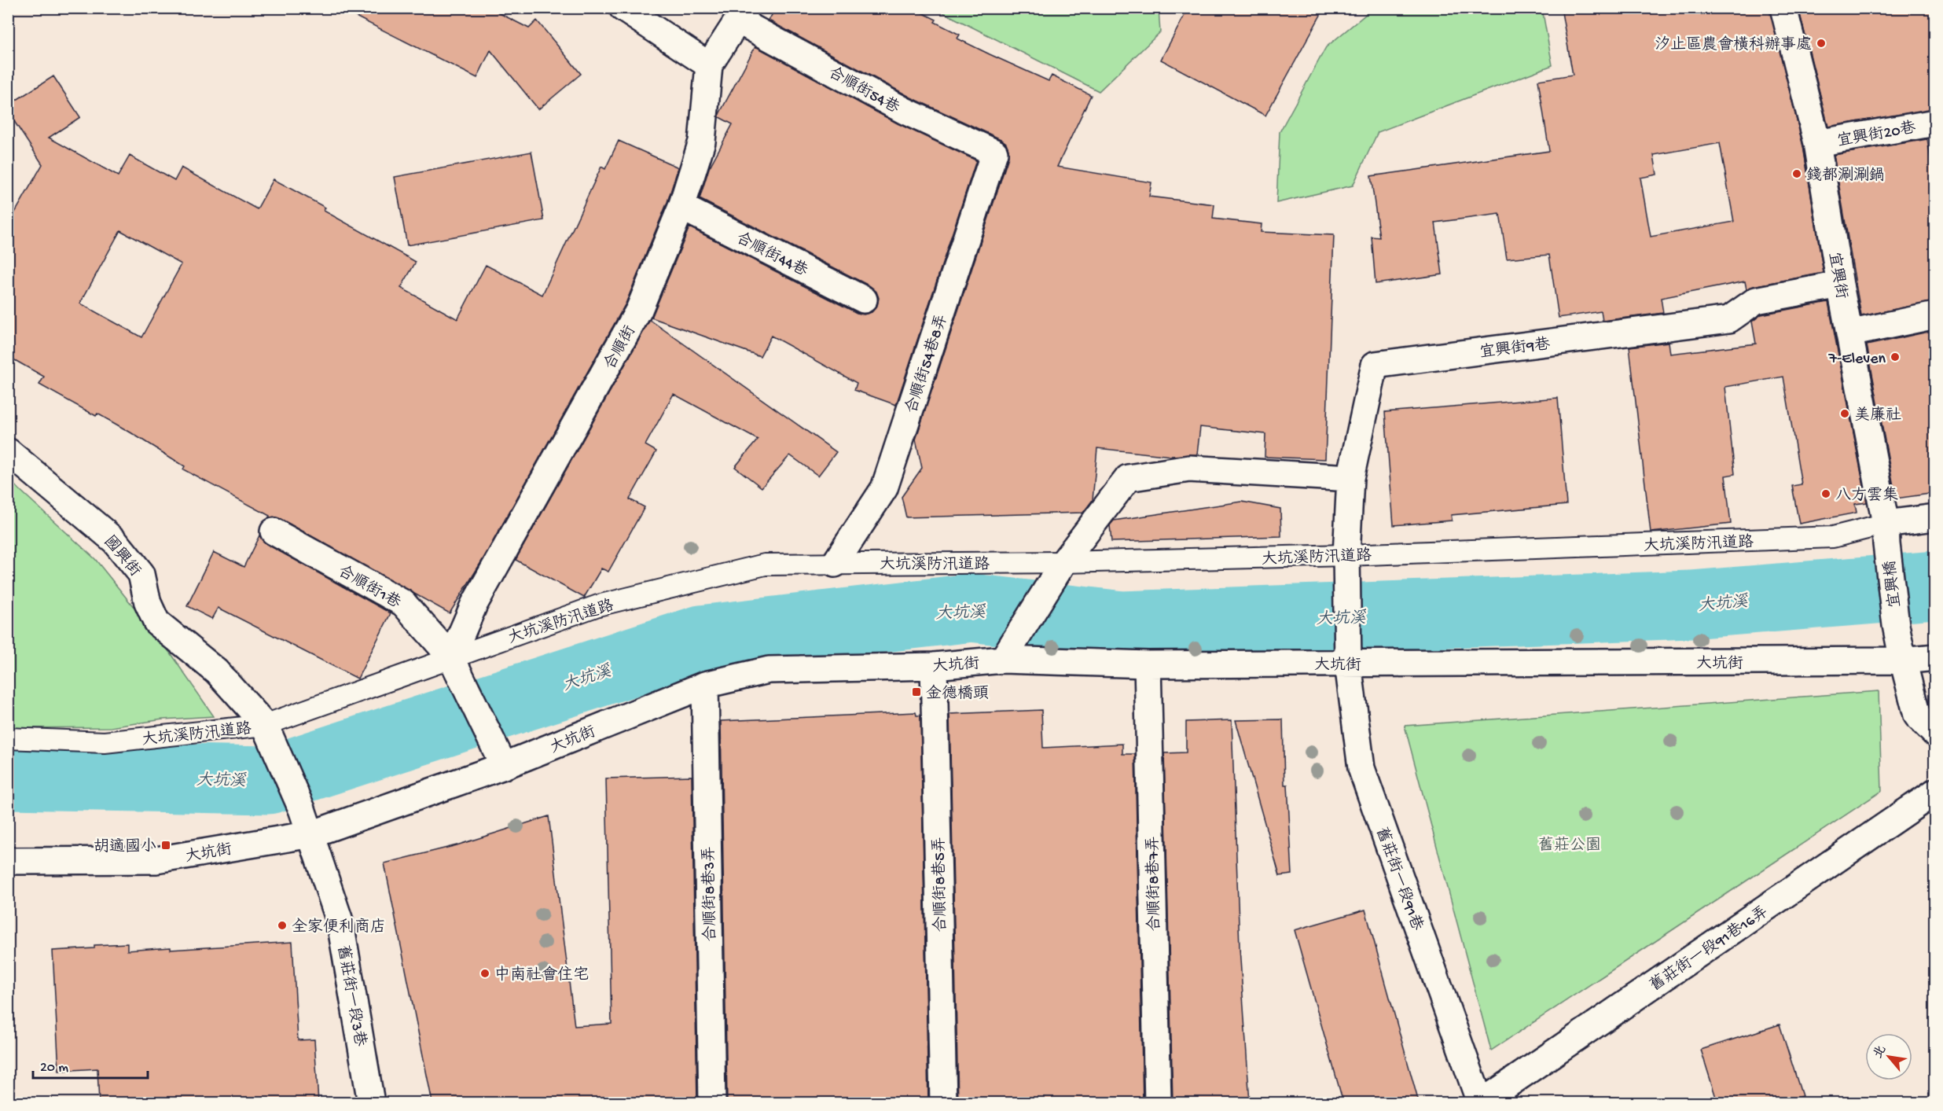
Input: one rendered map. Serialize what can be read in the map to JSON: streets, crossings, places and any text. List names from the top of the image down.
{
  "streets": {
    "street": [
      "合順街54巷",
      "宜興街20巷",
      "合順街44巷",
      "宜興街",
      "合順街",
      "宜興街9巷",
      "合順街54巷8弄",
      "國興街",
      "宜興橋",
      "合順街1巷",
      "大坑街",
      "舊莊街一段91巷",
      "合順街8巷7弄",
      "合順街8巷5弄",
      "合順街8巷3弄",
      "舊莊街一段91巷16弄",
      "舊莊街一段3巷"
    ],
    "lane": ["大坑溪防汛道路"]
  },
  "crossings": [
    ["合順街54巷", "合順街"],
    ["合順街54巷", "合順街54巷8弄"],
    ["宜興街20巷", "宜興街"],
    ["合順街44巷", "合順街"],
    ["宜興街", "宜興街9巷"],
    ["宜興街", "大坑溪防汛道路"],
    ["宜興街", "宜興橋"],
    ["合順街", "大坑溪防汛道路"],
    ["合順街", "合順街1巷"],
    ["宜興街9巷", "大坑溪防汛道路"],
    ["宜興街9巷", "舊莊街一段91巷"],
    ["合順街54巷8弄", "大坑溪防汛道路"],
    ["大坑溪防汛道路", "國興街"],
    ["大坑溪防汛道路", "宜興橋"],
    ["大坑溪防汛道路", "合順街1巷"],
    ["大坑溪防汛道路", "舊莊街一段91巷"],
    ["國興街", "舊莊街一段3巷"],
    ["宜興橋", "大坑街"],
    ["合順街1巷", "大坑街"],
    ["大坑街", "舊莊街一段91巷"],
    ["大坑街", "合順街8巷7弄"],
    ["大坑街", "合順街8巷5弄"],
    ["大坑街", "合順街8巷3弄"],
    ["大坑街", "舊莊街一段3巷"],
    ["舊莊街一段91巷", "舊莊街一段91巷16弄"]
  ],
  "water": ["大坑溪"],
  "parks": ["舊莊公園"],
  "places": {
    "other": [
      "汐止區農會橫科辦事處",
      "錢都涮涮鍋",
      "7-Eleven",
      "美廉社",
      "八方雲集",
      "全家便利商店",
      "中南社會住宅"
    ],
    "transit": ["金德橋頭", "胡適國小"]
  },
  "scale_bar": "20 m",
  "north": "top left"
}
